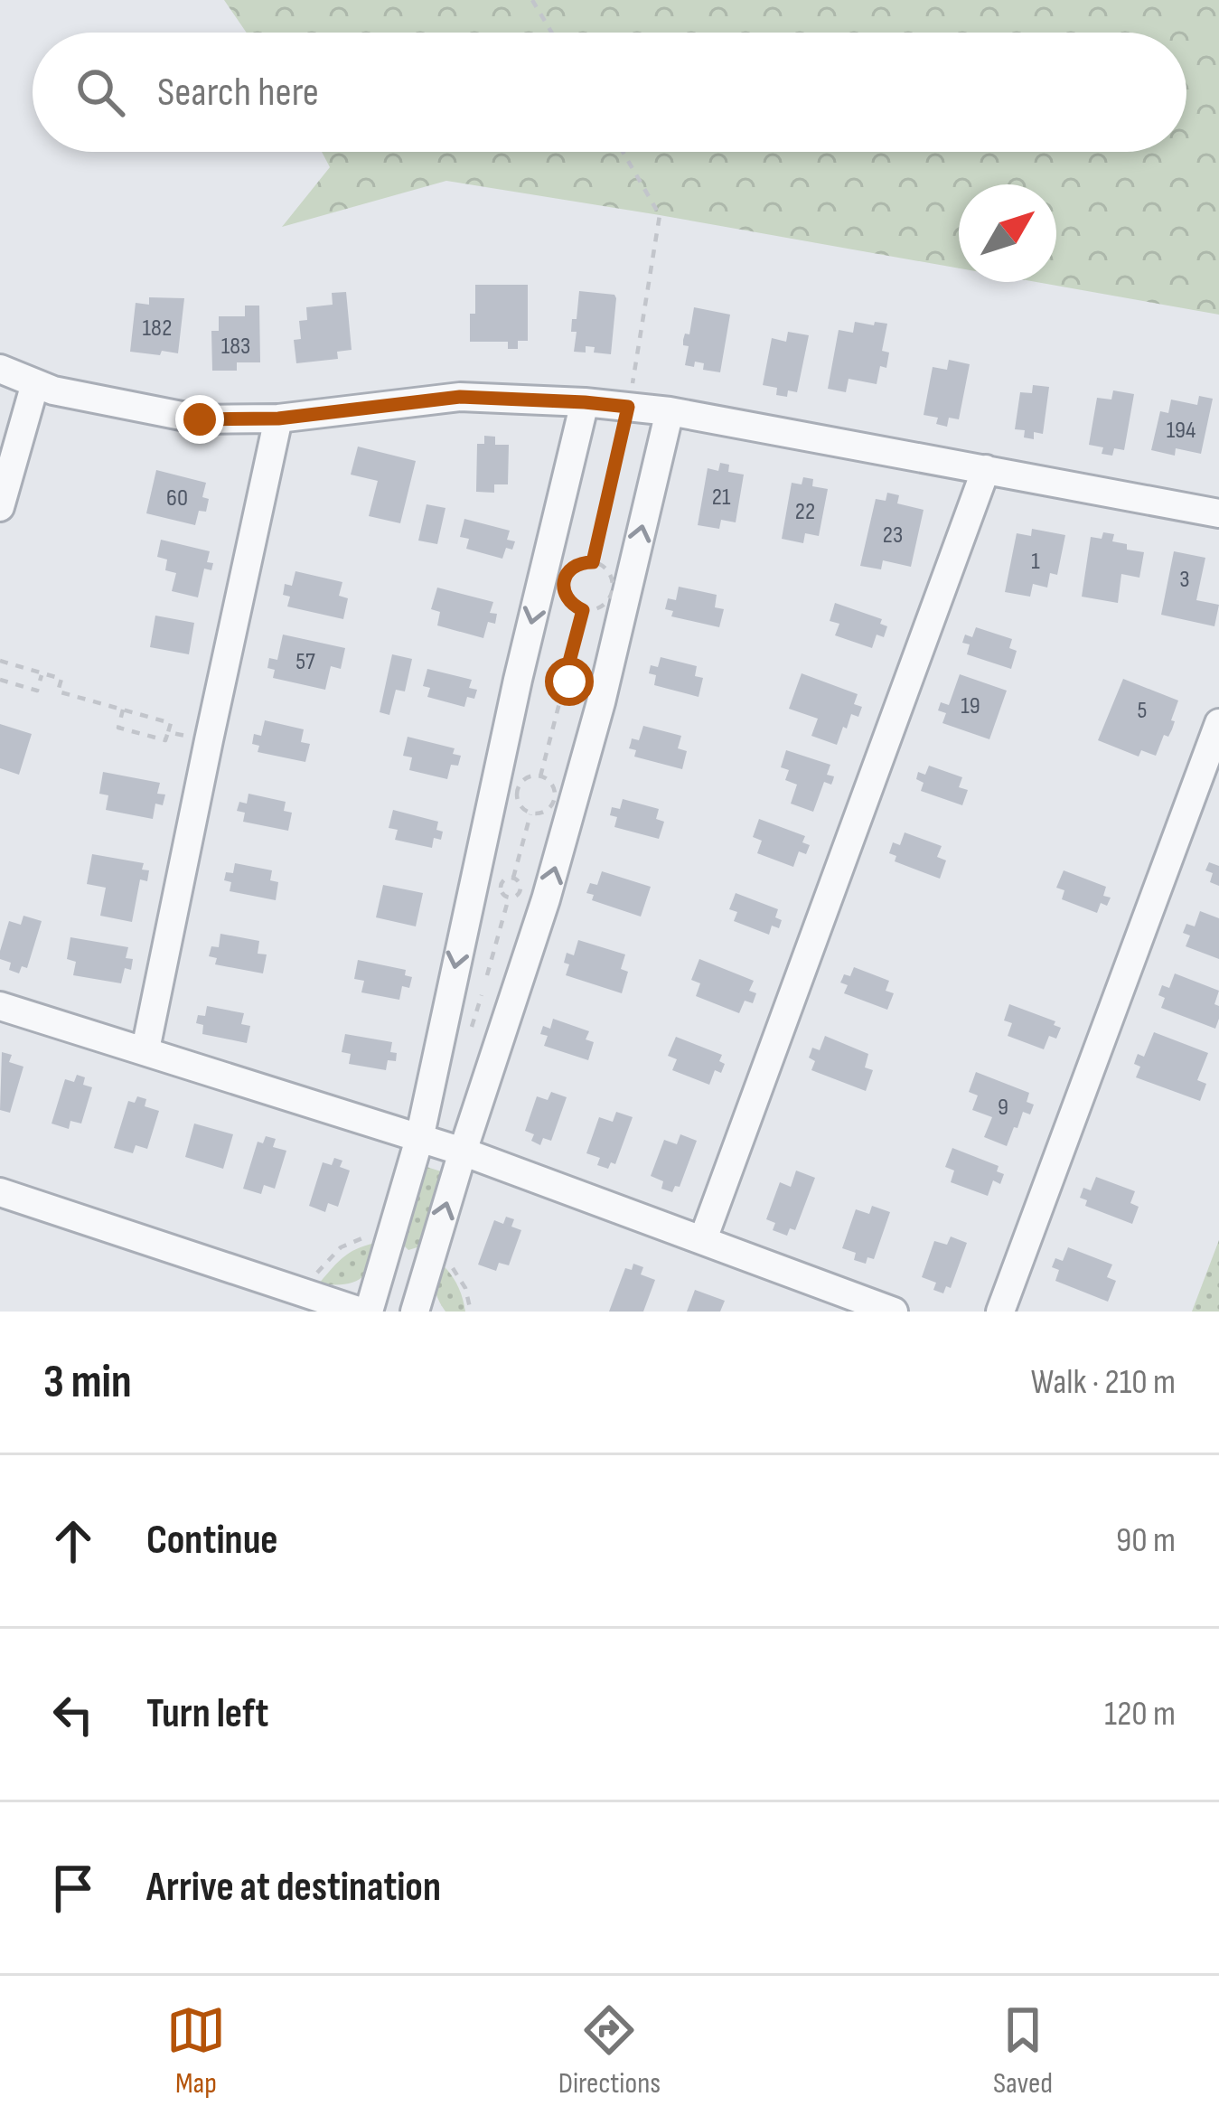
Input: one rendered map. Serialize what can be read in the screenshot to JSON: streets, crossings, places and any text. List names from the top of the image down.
{
  "house_numbers": [
    "182",
    "183",
    "194",
    "21",
    "60",
    "22",
    "23",
    "1",
    "3",
    "57",
    "19",
    "5",
    "9"
  ],
  "north": "top right",
  "page": {
    "search": "Search here",
    "heading": ["3 min", "Walk · 210 m"],
    "list": [
      ["Continue", "90 m"],
      ["Turn left", "120 m"],
      "Arrive at destination"
    ],
    "nav": ["Map", "Directions", "Saved"]
  }
}
